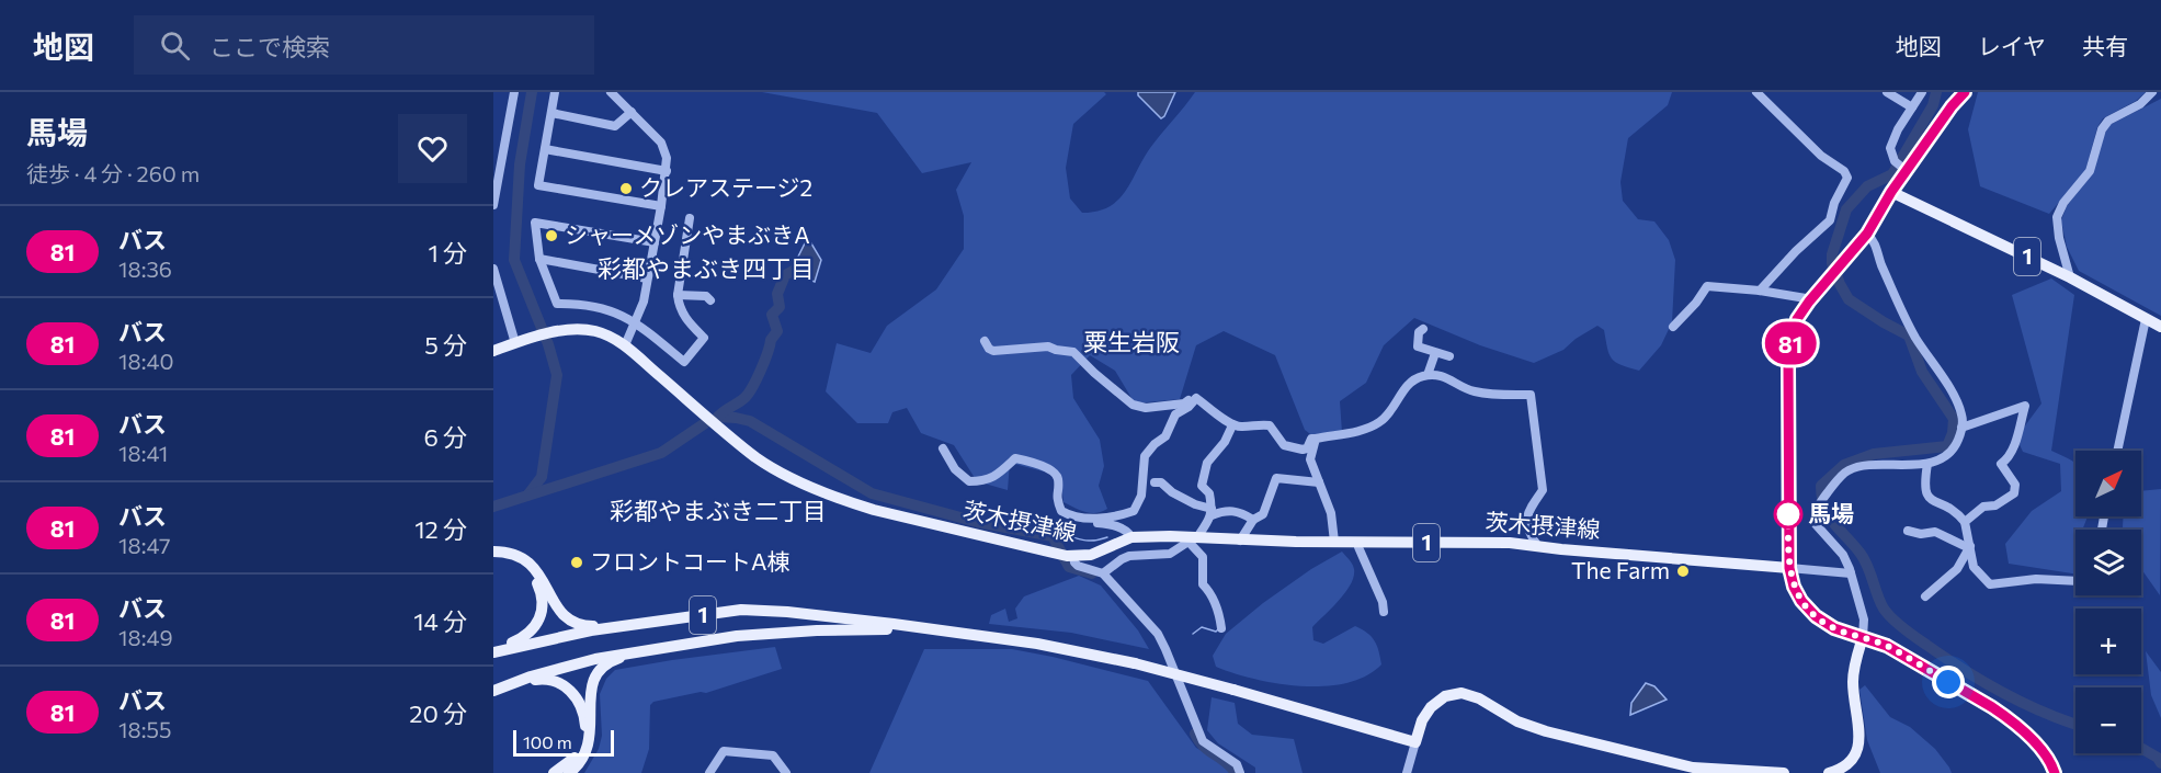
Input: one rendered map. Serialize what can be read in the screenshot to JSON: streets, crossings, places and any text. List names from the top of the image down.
{
  "streets": {
    "main road": ["1", "茨木摂津線"]
  },
  "districts": ["彩都やまぶき四丁目", "粟生岩阪", "彩都やまぶき二丁目"],
  "places": [
    "クレアステージ2",
    "シャーメゾンやまぶきA",
    "馬場",
    "フロントコートA棟",
    "The Farm"
  ],
  "lines": ["bus line 81"],
  "scale_bar": "100 m",
  "north": "top right",
  "page": {
    "header": "地図",
    "search": "ここで検索",
    "nav": ["地図", "レイヤ", "共有"],
    "heading": ["馬場", "徒歩 · 4 分 · 260 m"],
    "on_map": "81",
    "list": [
      {
        "mark": "81",
        "name": "バス",
        "note": "18:36",
        "value": "1 分"
      },
      {
        "mark": "81",
        "name": "バス",
        "note": "18:40",
        "value": "5 分"
      },
      {
        "mark": "81",
        "name": "バス",
        "note": "18:41",
        "value": "6 分"
      },
      {
        "mark": "81",
        "name": "バス",
        "note": "18:47",
        "value": "12 分"
      },
      {
        "mark": "81",
        "name": "バス",
        "note": "18:49",
        "value": "14 分"
      },
      {
        "mark": "81",
        "name": "バス",
        "note": "18:55",
        "value": "20 分"
      }
    ],
    "map_buttons": ["+", "−"],
    "scale": "100 m"
  }
}
